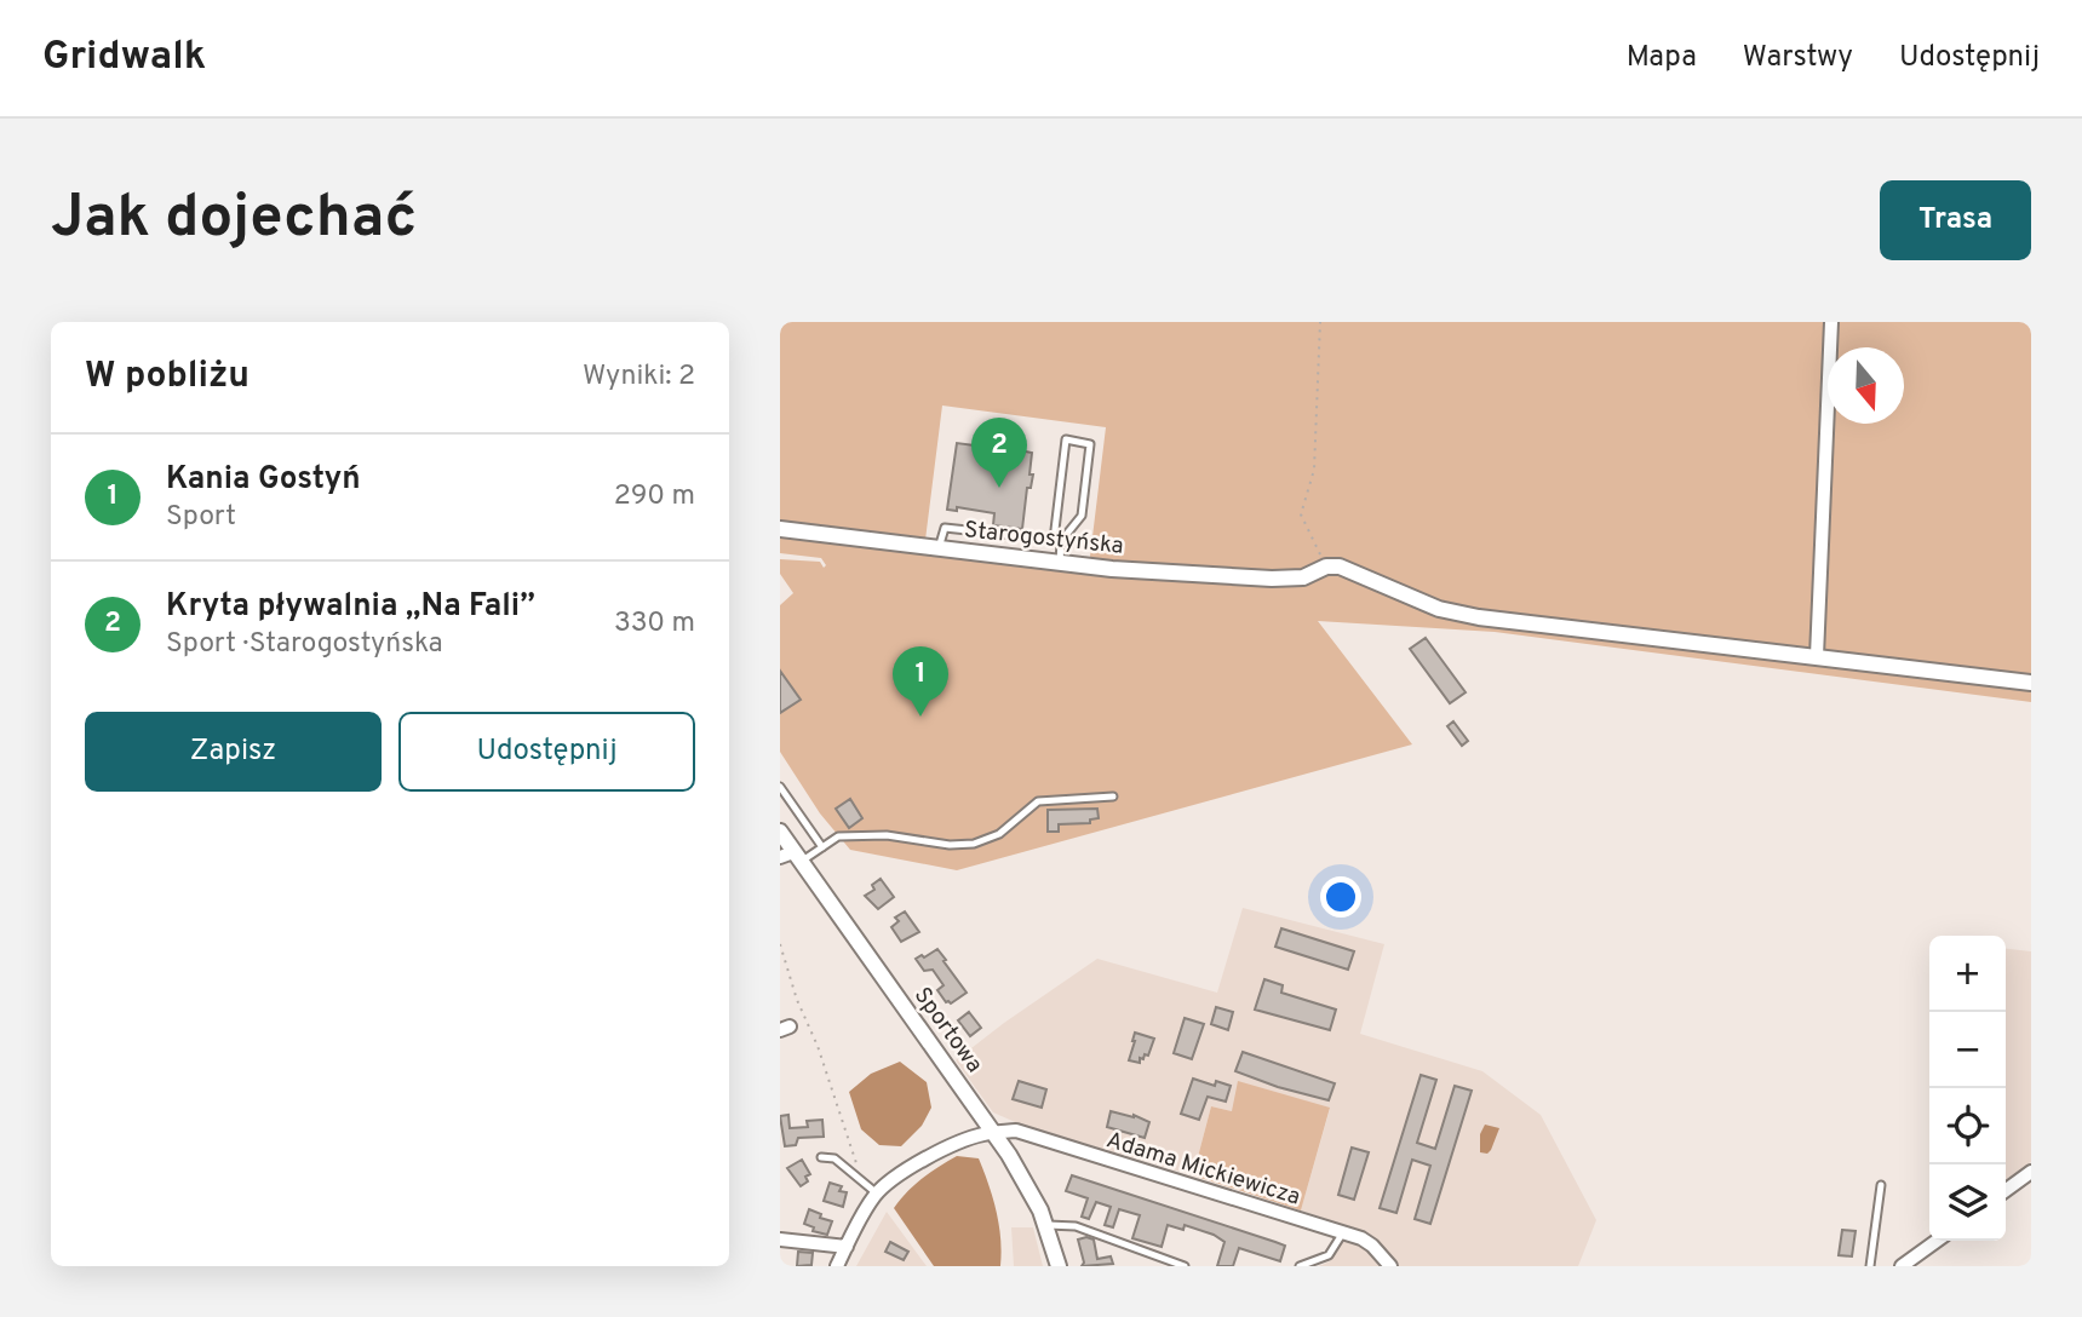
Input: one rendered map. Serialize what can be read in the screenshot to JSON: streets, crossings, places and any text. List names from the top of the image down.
{
  "streets": {
    "street": ["Starogostyńska", "Sportowa", "Adama Mickiewicza"]
  },
  "crossings": [
    ["Sportowa", "Adama Mickiewicza"]
  ],
  "north": "bottom",
  "page": {
    "header": "Gridwalk",
    "nav": ["Mapa", "Warstwy", "Udostępnij"],
    "buttons": [
      "Trasa",
      ["Zapisz", "Udostępnij"]
    ],
    "title": "Jak dojechać",
    "heading": ["W pobliżu", "Wyniki: 2"],
    "pins": ["2", "1"],
    "list": [
      {
        "mark": "1",
        "name": "Kania Gostyń",
        "note": "Sport",
        "value": "290 m"
      },
      {
        "mark": "2",
        "name": "Kryta pływalnia „Na Fali”",
        "note": "Sport · Starogostyńska",
        "value": "330 m"
      }
    ],
    "map_buttons": ["+", "−"]
  }
}
